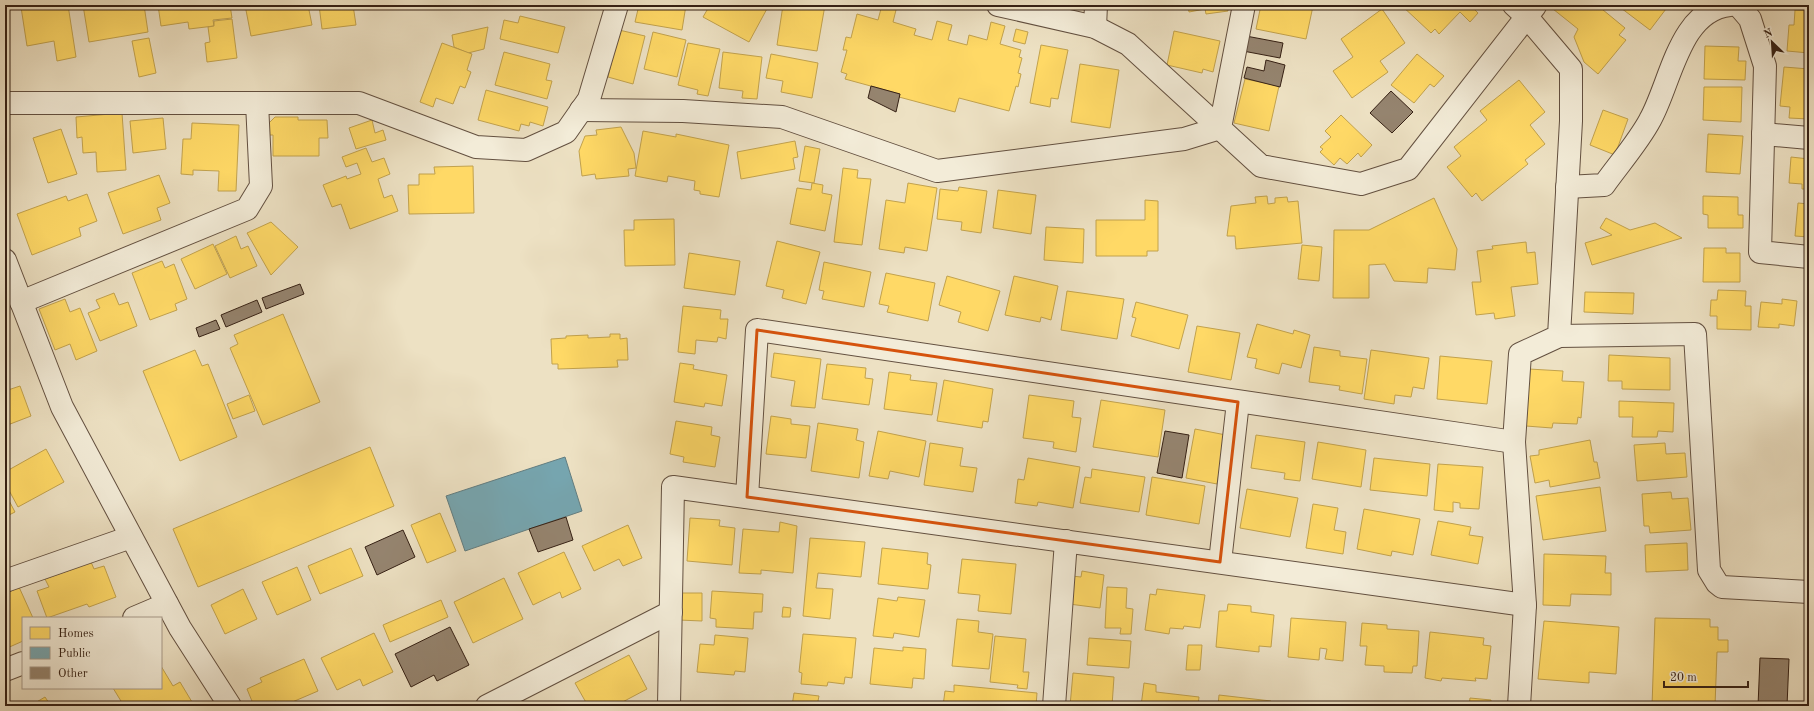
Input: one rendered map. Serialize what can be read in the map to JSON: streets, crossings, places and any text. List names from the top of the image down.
{
  "legend": ["Homes", "Public", "Other"],
  "scale_bar": "20 m",
  "north": "top left"
}
